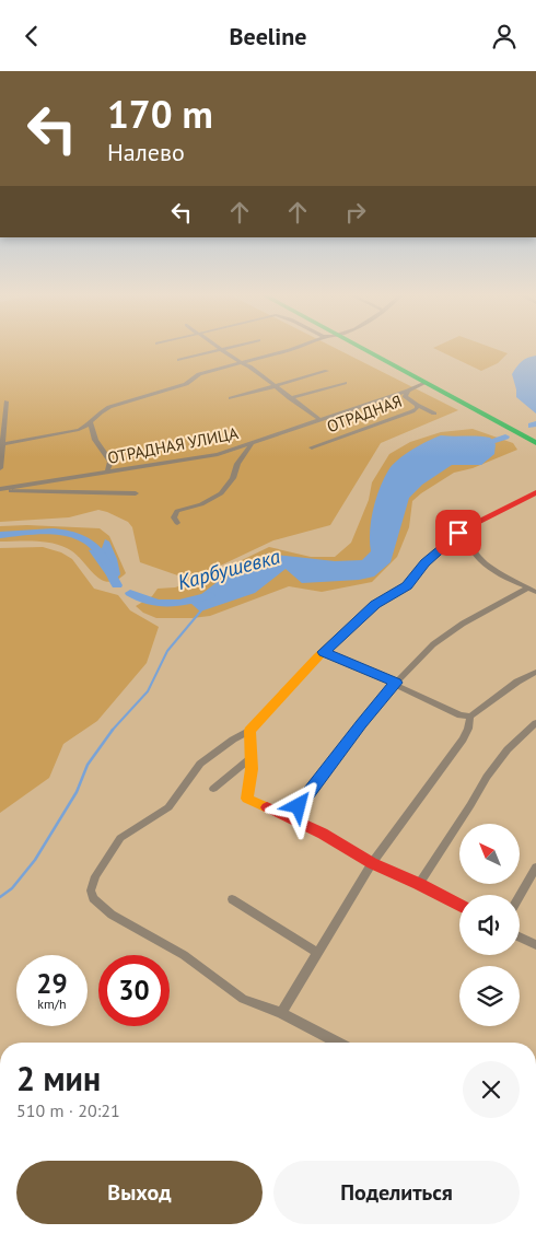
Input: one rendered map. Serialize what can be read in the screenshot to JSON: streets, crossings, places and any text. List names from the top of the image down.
{
  "streets": {
    "street": ["ОТРАДНАЯ", "ОТРАДНАЯ УЛИЦА"]
  },
  "crossings": [
    ["ОТРАДНАЯ", "ОТРАДНАЯ УЛИЦА"]
  ],
  "water": ["Карбушевка"],
  "north": "top left",
  "page": {
    "header": "Beeline",
    "turn": ["170 m", "Налево"],
    "speed": "29 km/h",
    "limit": "30",
    "heading": ["2 мин", "510 m · 20:21"],
    "buttons": ["Выход", "Поделиться"]
  }
}
